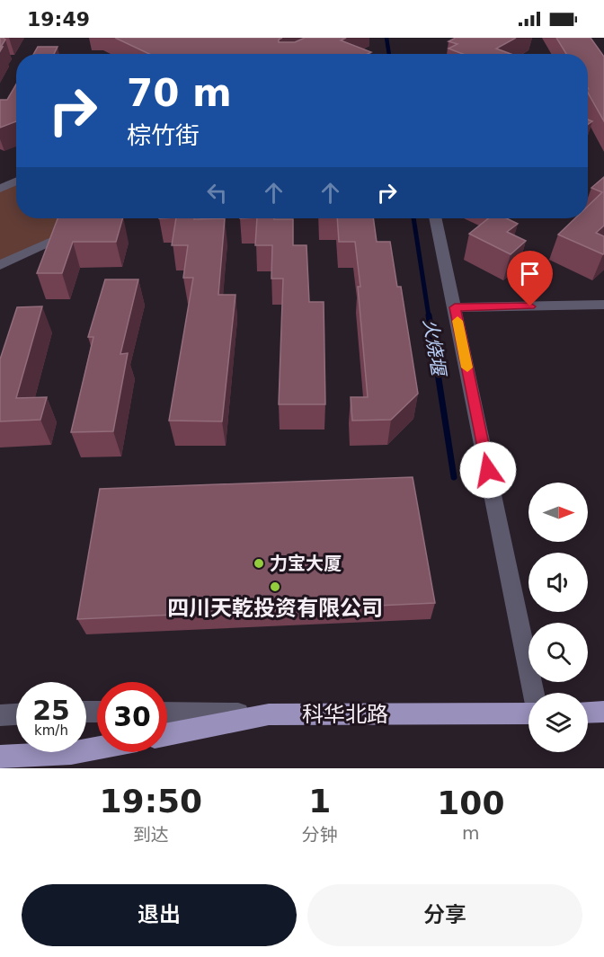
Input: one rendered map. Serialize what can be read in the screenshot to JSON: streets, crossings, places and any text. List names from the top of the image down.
{
  "streets": {
    "main road": ["科华北路"]
  },
  "water": ["火烧堰"],
  "places": ["力宝大厦", "四川天乾投资有限公司"],
  "north": "right",
  "page": {
    "status": "19:49",
    "turn": ["70 m", "棕竹街"],
    "speed": "25 km/h",
    "limit": "30",
    "eta": [
      "19:50",
      "到达",
      "1",
      "分钟",
      "100",
      "m"
    ],
    "buttons": ["退出", "分享"]
  }
}
